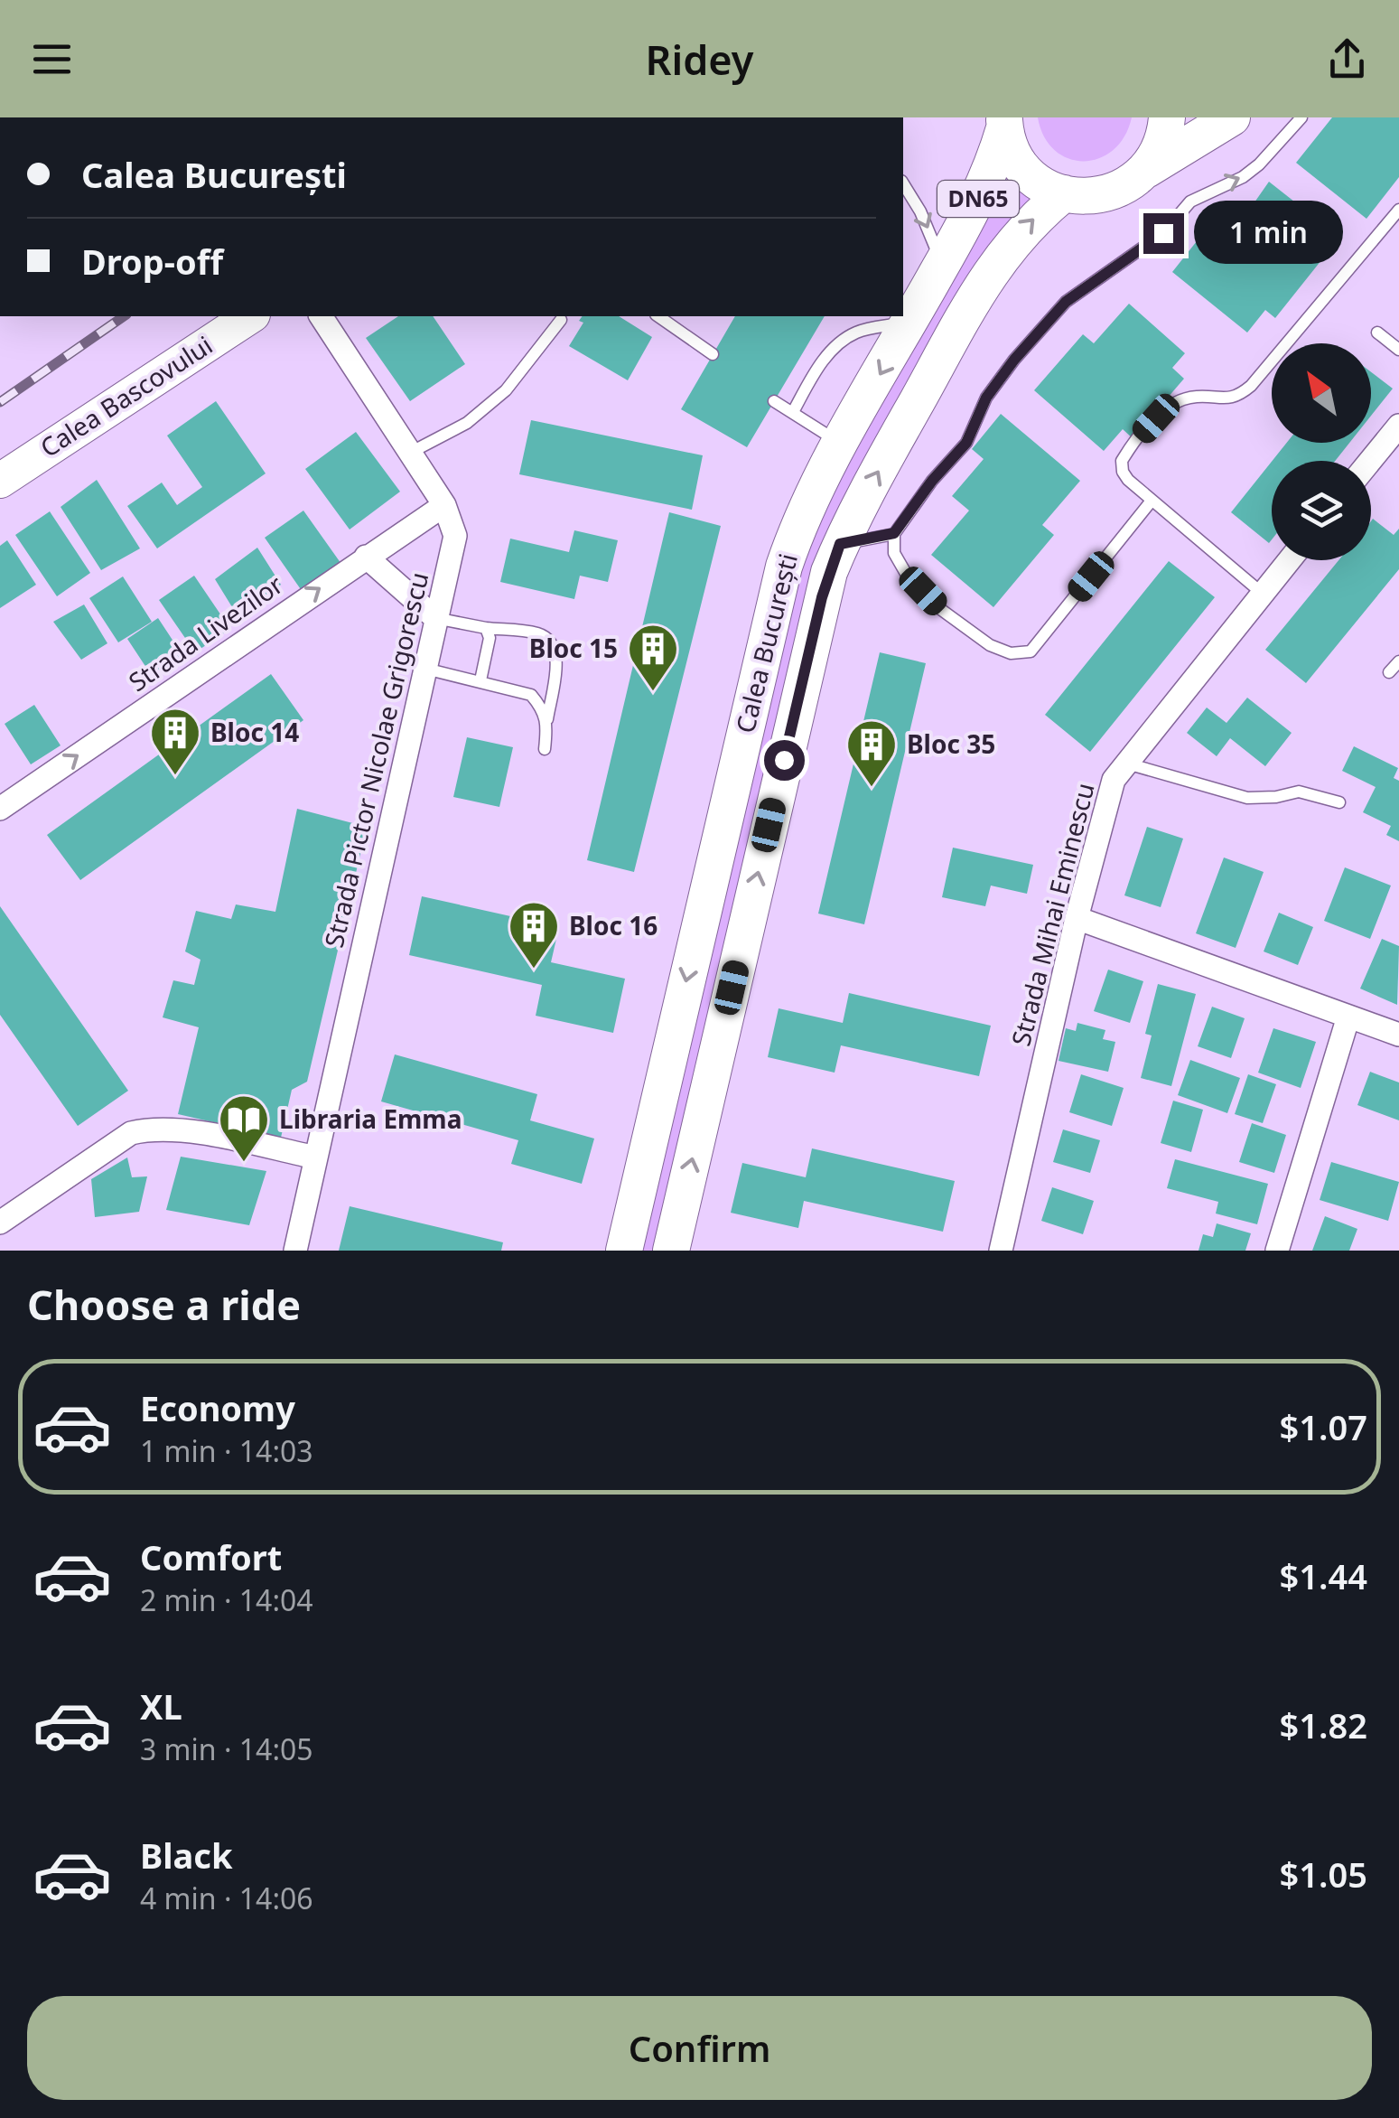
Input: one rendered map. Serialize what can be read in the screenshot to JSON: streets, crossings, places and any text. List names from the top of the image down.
{
  "streets": {
    "main road": ["DN65", "Calea București"],
    "street": [
      "Calea Bascovului",
      "Strada Livezilor",
      "Strada Pictor Nicolae Grigorescu",
      "Strada Mihai Eminescu"
    ]
  },
  "crossings": [
    ["Strada Livezilor", "Strada Pictor Nicolae Grigorescu"]
  ],
  "one_way": ["Strada Livezilor"],
  "places": {
    "building": [
      "Bloc 15",
      "Bloc 14",
      "Bloc 35",
      "Bloc 16"
    ],
    "library": ["Libraria Emma"]
  },
  "north": "top left",
  "page": {
    "header": "Ridey",
    "banner": ["Calea București", "Drop-off"],
    "bubble": "1 min",
    "heading": "Choose a ride",
    "list": [
      {
        "name": "Economy",
        "note": "1 min · 14:03",
        "value": "$1.07"
      },
      {
        "name": "Comfort",
        "note": "2 min · 14:04",
        "value": "$1.44"
      },
      {
        "name": "XL",
        "note": "3 min · 14:05",
        "value": "$1.82"
      },
      {
        "name": "Black",
        "note": "4 min · 14:06",
        "value": "$1.05"
      }
    ],
    "buttons": "Confirm"
  }
}
